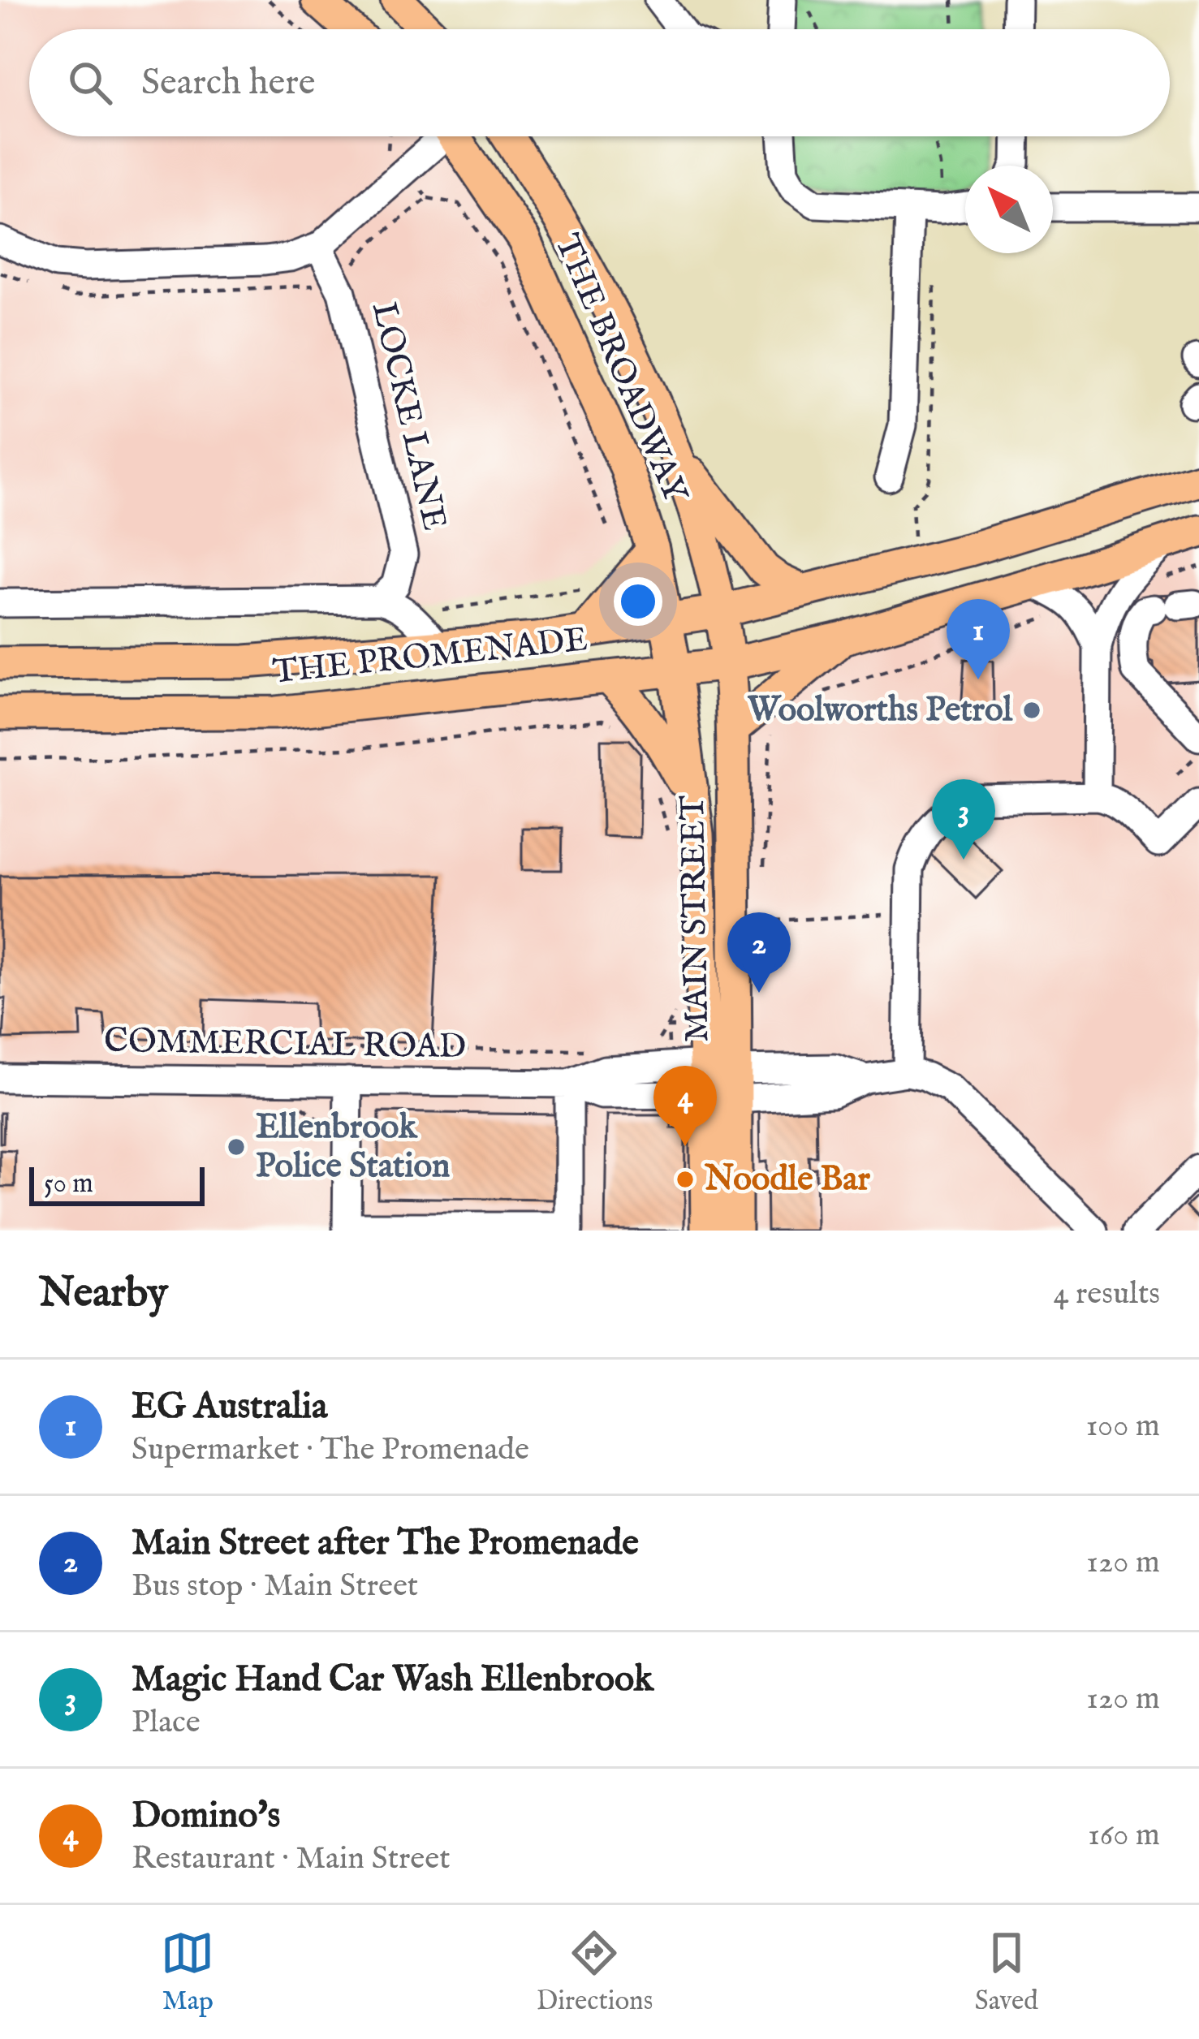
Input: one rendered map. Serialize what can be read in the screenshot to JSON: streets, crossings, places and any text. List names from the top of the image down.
{
  "streets": {
    "main road": ["THE BROADWAY", "THE PROMENADE", "MAIN STREET"],
    "street": ["LOCKE LANE", "COMMERCIAL ROAD"]
  },
  "crossings": [
    ["THE BROADWAY", "THE PROMENADE"],
    ["THE BROADWAY", "MAIN STREET"],
    ["THE PROMENADE", "MAIN STREET"],
    ["MAIN STREET", "COMMERCIAL ROAD"]
  ],
  "places": ["Woolworths Petrol", "Ellenbrook Police Station", "Noodle Bar"],
  "scale_bar": "50 m",
  "north": "top left",
  "page": {
    "search": "Search here",
    "pins": [
      "1",
      "3",
      "2",
      "4"
    ],
    "scale": "50 m",
    "heading": ["Nearby", "4 results"],
    "list": [
      {
        "mark": "1",
        "name": "EG Australia",
        "note": "Supermarket · The Promenade",
        "value": "100 m"
      },
      {
        "mark": "2",
        "name": "Main Street after The Promenade",
        "note": "Bus stop · Main Street",
        "value": "120 m"
      },
      {
        "mark": "3",
        "name": "Magic Hand Car Wash Ellenbrook",
        "note": "Place",
        "value": "120 m"
      },
      {
        "mark": "4",
        "name": "Domino's",
        "note": "Restaurant · Main Street",
        "value": "160 m"
      }
    ],
    "nav": ["Map", "Directions", "Saved"]
  }
}
